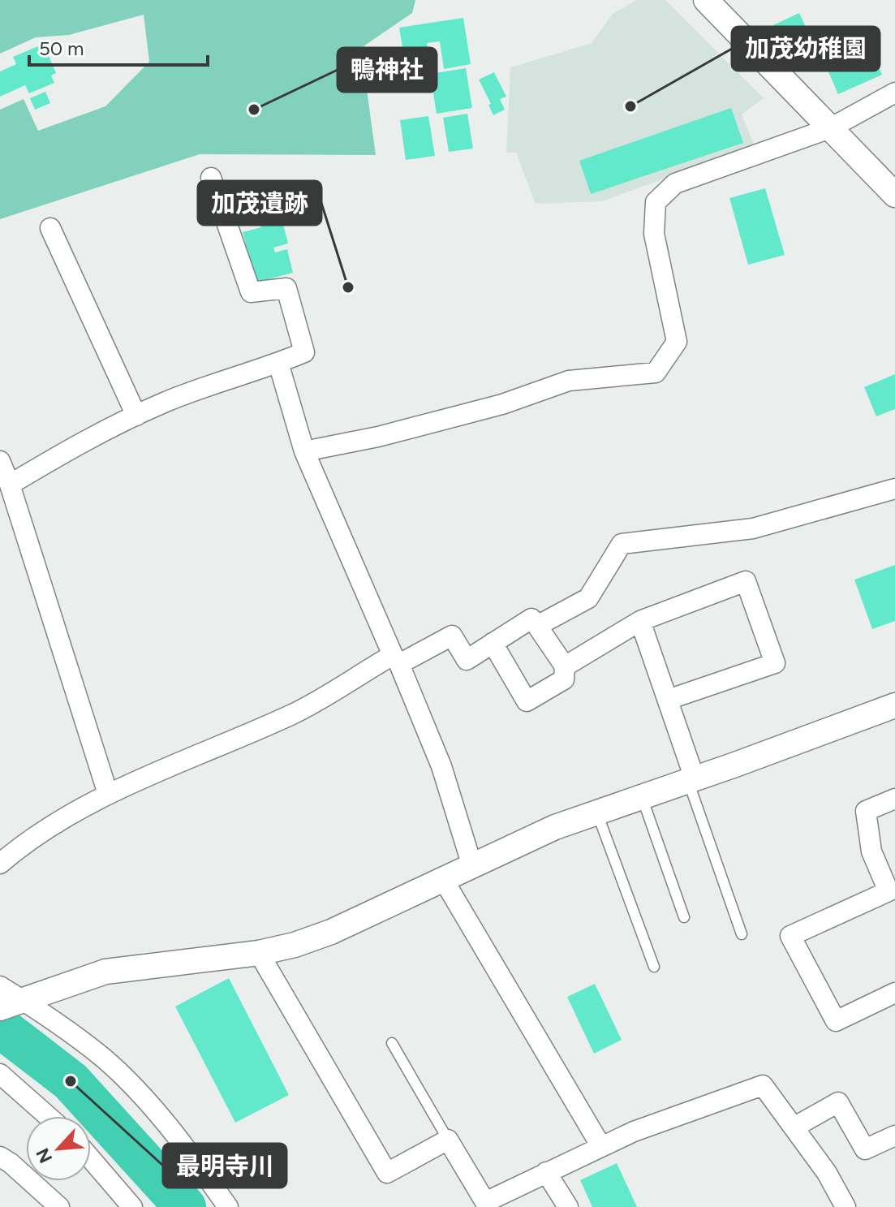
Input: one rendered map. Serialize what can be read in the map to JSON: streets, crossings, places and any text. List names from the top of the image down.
{
  "places": [
    "加茂幼稚園",
    "鴨神社",
    "加茂遺跡",
    "最明寺川"
  ],
  "scale_bar": "50 m",
  "north": "bottom left"
}
